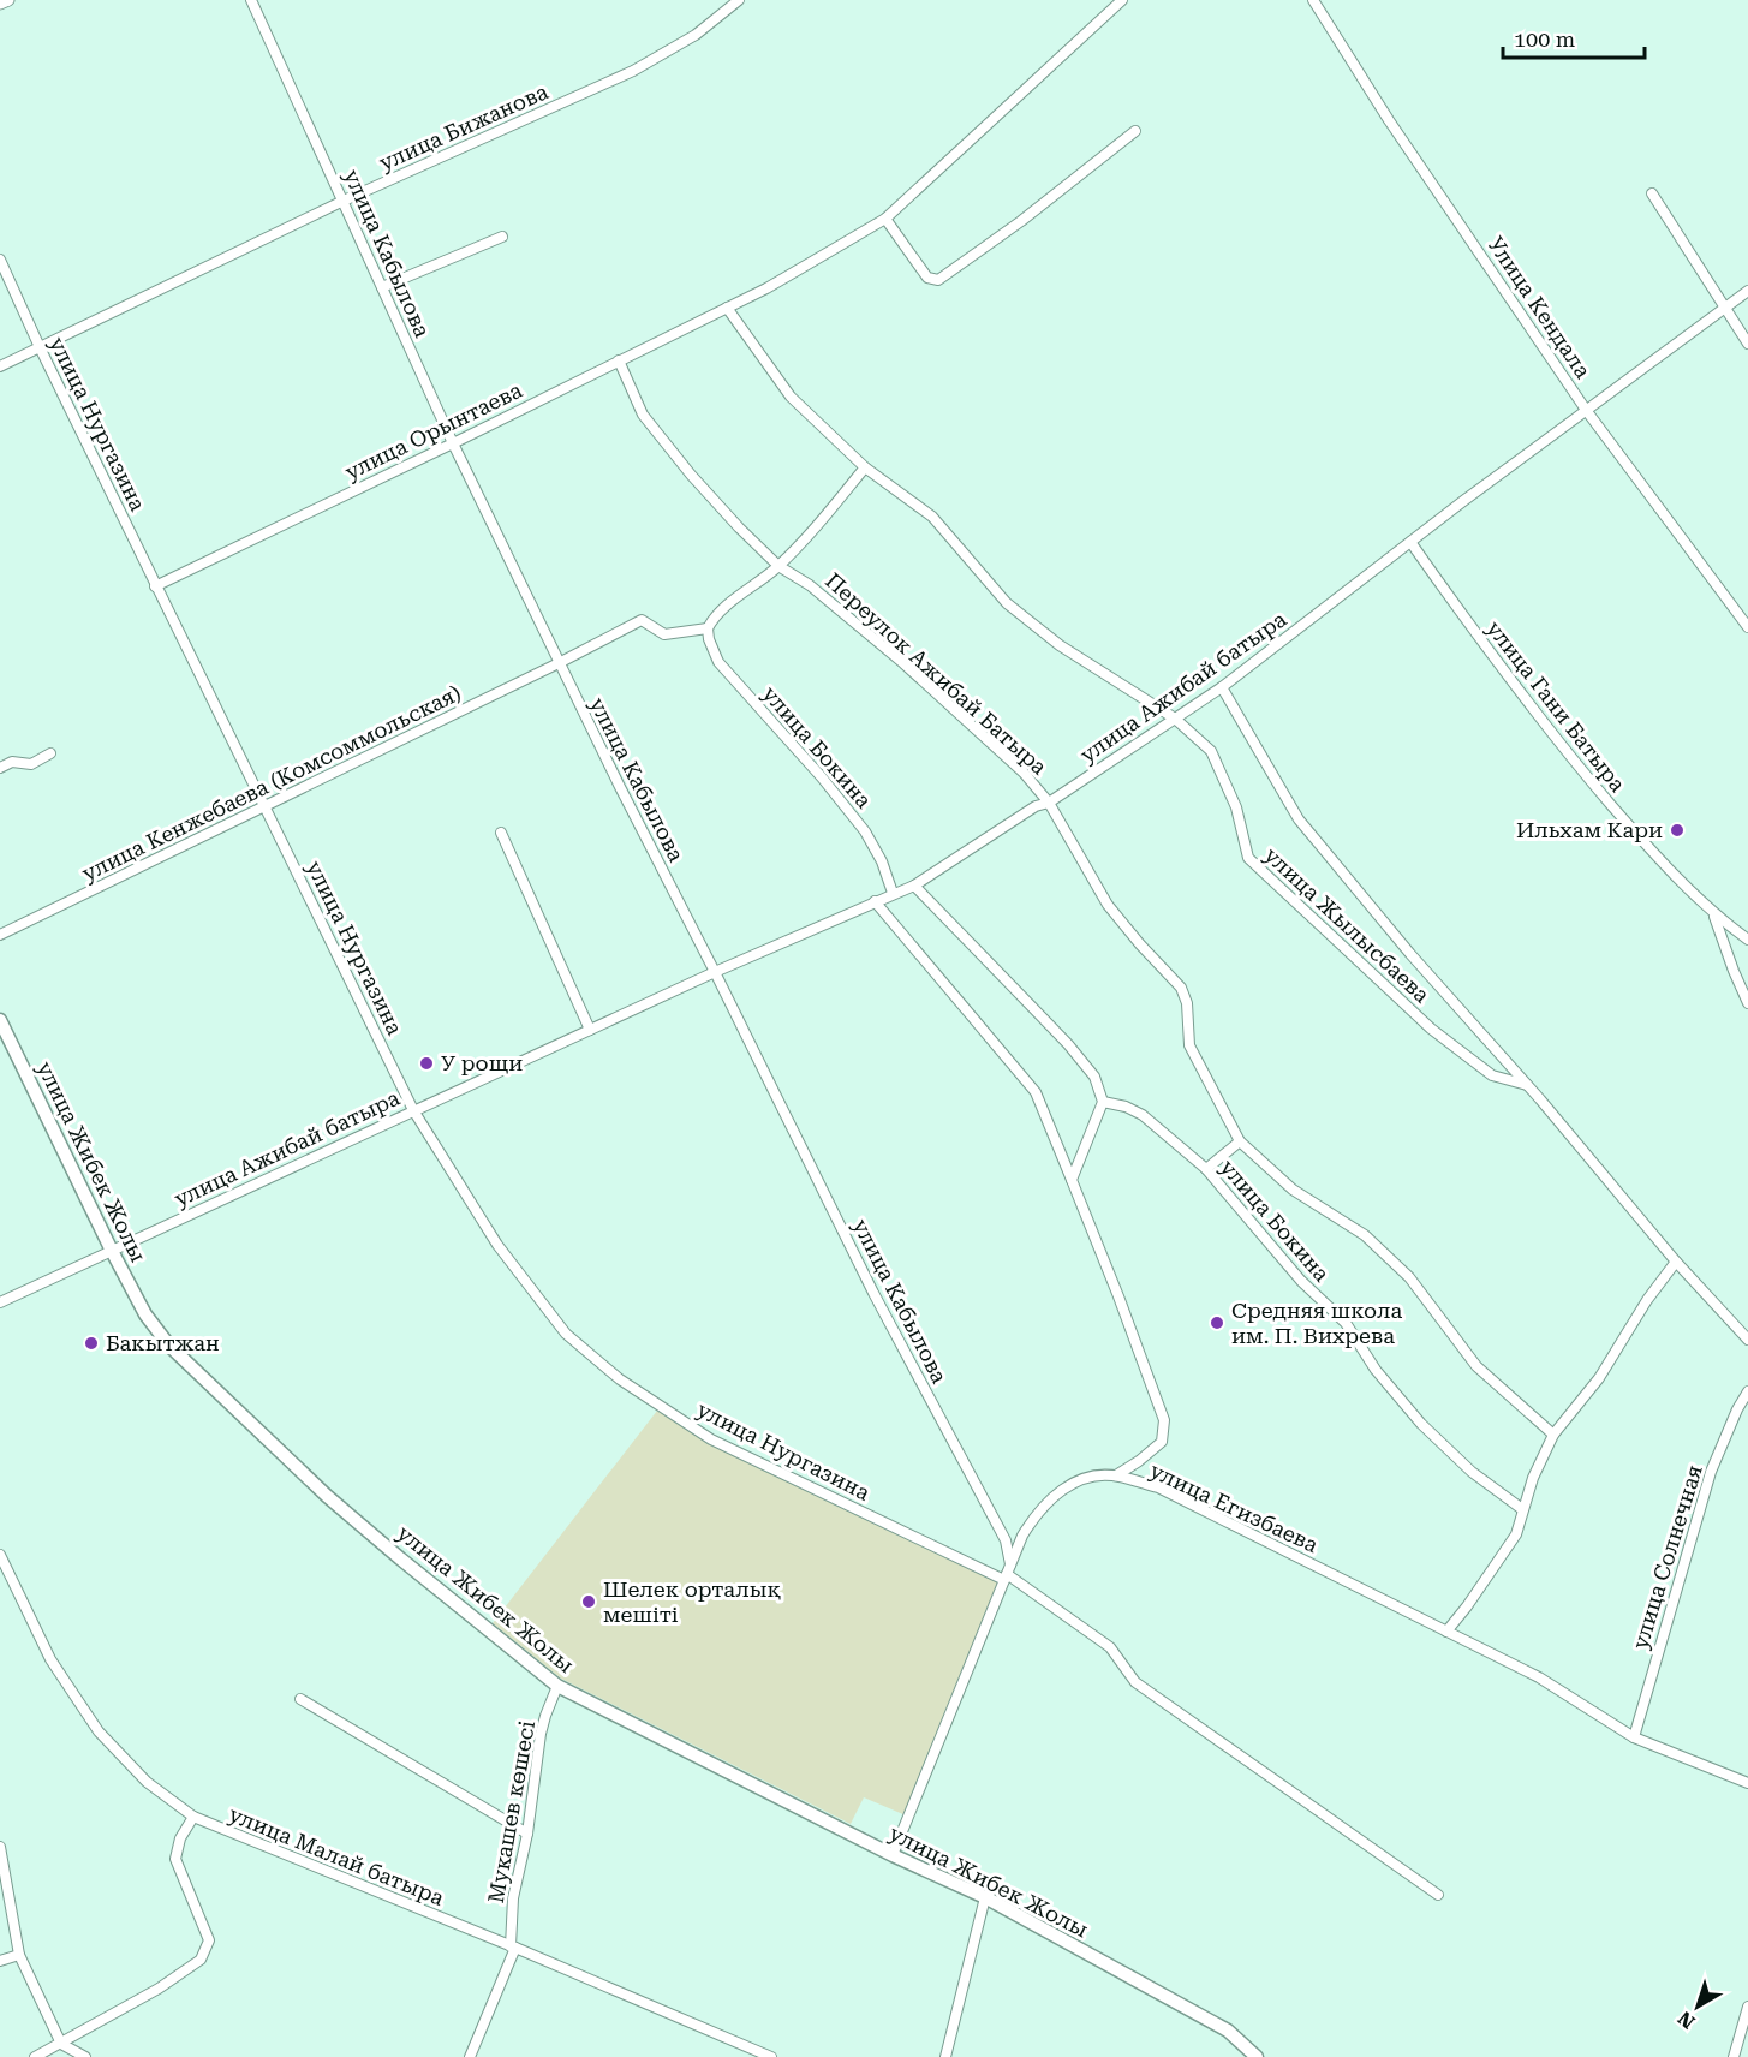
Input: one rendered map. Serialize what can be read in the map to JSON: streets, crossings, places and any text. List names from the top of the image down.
{
  "streets": {
    "main road": ["улица Жибек Жолы"],
    "street": [
      "улица Бижанова",
      "улица Кабылова",
      "Улица Кендала",
      "улица Нургазина",
      "улица Орынтаева",
      "Переулок Ажибай Батыра",
      "улица Ажибай батыра",
      "улица Гани Батыра",
      "улица Бокина",
      "улица Кенжебаева (Комсоммольская)",
      "улица Жылысбаева",
      "улица Егизбаева",
      "улица Солнечная",
      "Мукашев көшесі",
      "улица Малай батыра"
    ]
  },
  "crossings": [
    ["улица Бижанова", "улица Кабылова"],
    ["улица Бижанова", "улица Нургазина"],
    ["улица Кабылова", "улица Нургазина"],
    ["улица Кабылова", "улица Орынтаева"],
    ["улица Кабылова", "улица Ажибай батыра"],
    ["улица Кабылова", "улица Кенжебаева (Комсоммольская)"],
    ["улица Кабылова", "улица Егизбаева"],
    ["Улица Кендала", "улица Ажибай батыра"],
    ["улица Нургазина", "улица Орынтаева"],
    ["улица Нургазина", "улица Ажибай батыра"],
    ["улица Нургазина", "улица Кенжебаева (Комсоммольская)"],
    ["улица Нургазина", "улица Егизбаева"],
    ["улица Орынтаева", "Переулок Ажибай Батыра"],
    ["улица Орынтаева", "улица Жылысбаева"],
    ["Переулок Ажибай Батыра", "улица Ажибай батыра"],
    ["улица Ажибай батыра", "улица Гани Батыра"],
    ["улица Ажибай батыра", "улица Бокина"],
    ["улица Ажибай батыра", "улица Жылысбаева"],
    ["улица Ажибай батыра", "улица Жибек Жолы"],
    ["улица Бокина", "улица Кенжебаева (Комсоммольская)"],
    ["улица Жибек Жолы", "улица Егизбаева"],
    ["улица Жибек Жолы", "Мукашев көшесі"],
    ["улица Егизбаева", "улица Солнечная"],
    ["Мукашев көшесі", "улица Малай батыра"]
  ],
  "places": [
    "Ильхам Кари",
    "У рощи",
    "Средняя школа им. П. Вихрева",
    "Бакытжан",
    "Шелек орталық мешіті"
  ],
  "scale_bar": "100 m",
  "north": "bottom left"
}
